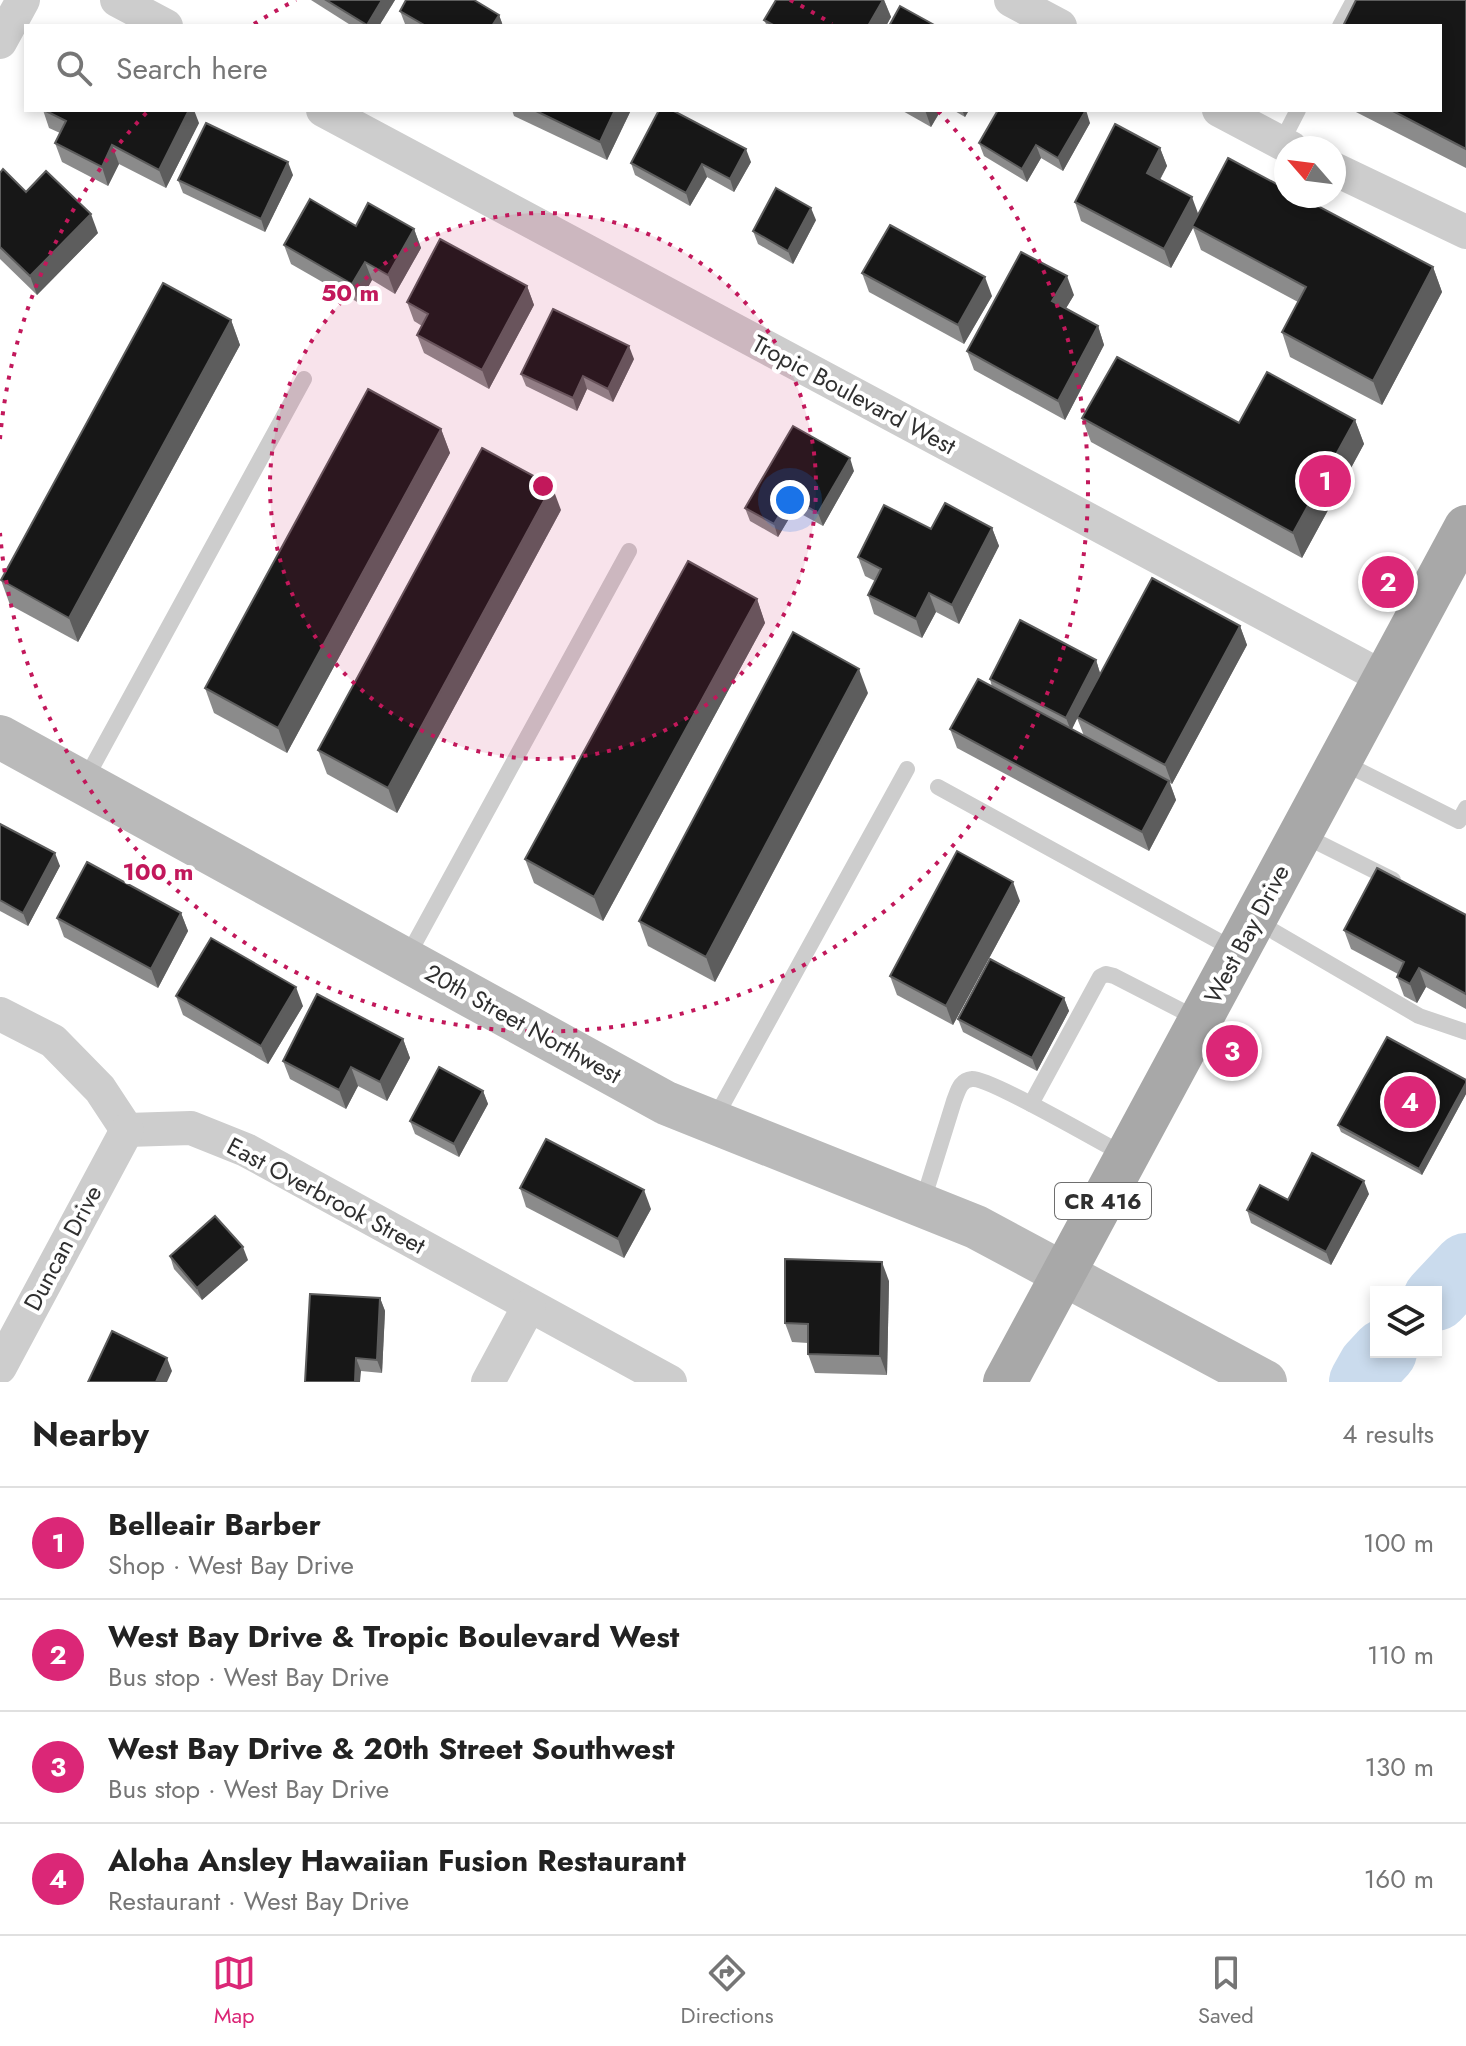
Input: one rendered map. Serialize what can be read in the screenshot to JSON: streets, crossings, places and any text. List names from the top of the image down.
{
  "streets": {
    "main road": ["West Bay Drive", "CR 416"],
    "street": [
      "Tropic Boulevard West",
      "20th Street Northwest",
      "East Overbrook Street",
      "Duncan Drive"
    ]
  },
  "crossings": [
    ["Tropic Boulevard West", "West Bay Drive"],
    ["West Bay Drive", "20th Street Northwest"],
    ["East Overbrook Street", "Duncan Drive"]
  ],
  "north": "top left",
  "page": {
    "search": "Search here",
    "pins": [
      "1",
      "2",
      "3",
      "4"
    ],
    "heading": ["Nearby", "4 results"],
    "list": [
      {
        "mark": "1",
        "name": "Belleair Barber",
        "note": "Shop · West Bay Drive",
        "value": "100 m"
      },
      {
        "mark": "2",
        "name": "West Bay Drive & Tropic Boulevard West",
        "note": "Bus stop · West Bay Drive",
        "value": "110 m"
      },
      {
        "mark": "3",
        "name": "West Bay Drive & 20th Street Southwest",
        "note": "Bus stop · West Bay Drive",
        "value": "130 m"
      },
      {
        "mark": "4",
        "name": "Aloha Ansley Hawaiian Fusion Restaurant",
        "note": "Restaurant · West Bay Drive",
        "value": "160 m"
      }
    ],
    "nav": ["Map", "Directions", "Saved"]
  },
  "rings": ["50 m", "100 m"]
}
